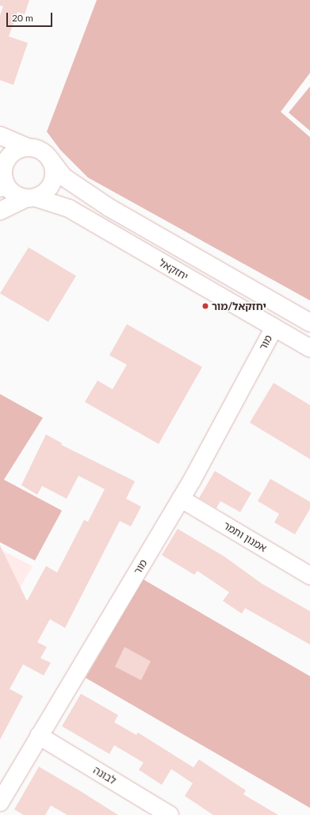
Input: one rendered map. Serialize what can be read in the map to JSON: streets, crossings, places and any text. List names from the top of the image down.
{
  "streets": {
    "street": [
      "יחזקאל",
      "מור",
      "אמנון ותמר",
      "לבונה"
    ]
  },
  "crossings": [
    ["יחזקאל", "מור"],
    ["מור", "אמנון ותמר"],
    ["מור", "לבונה"]
  ],
  "places": ["יחזקאל/מור"],
  "scale_bar": "20 m"
}
